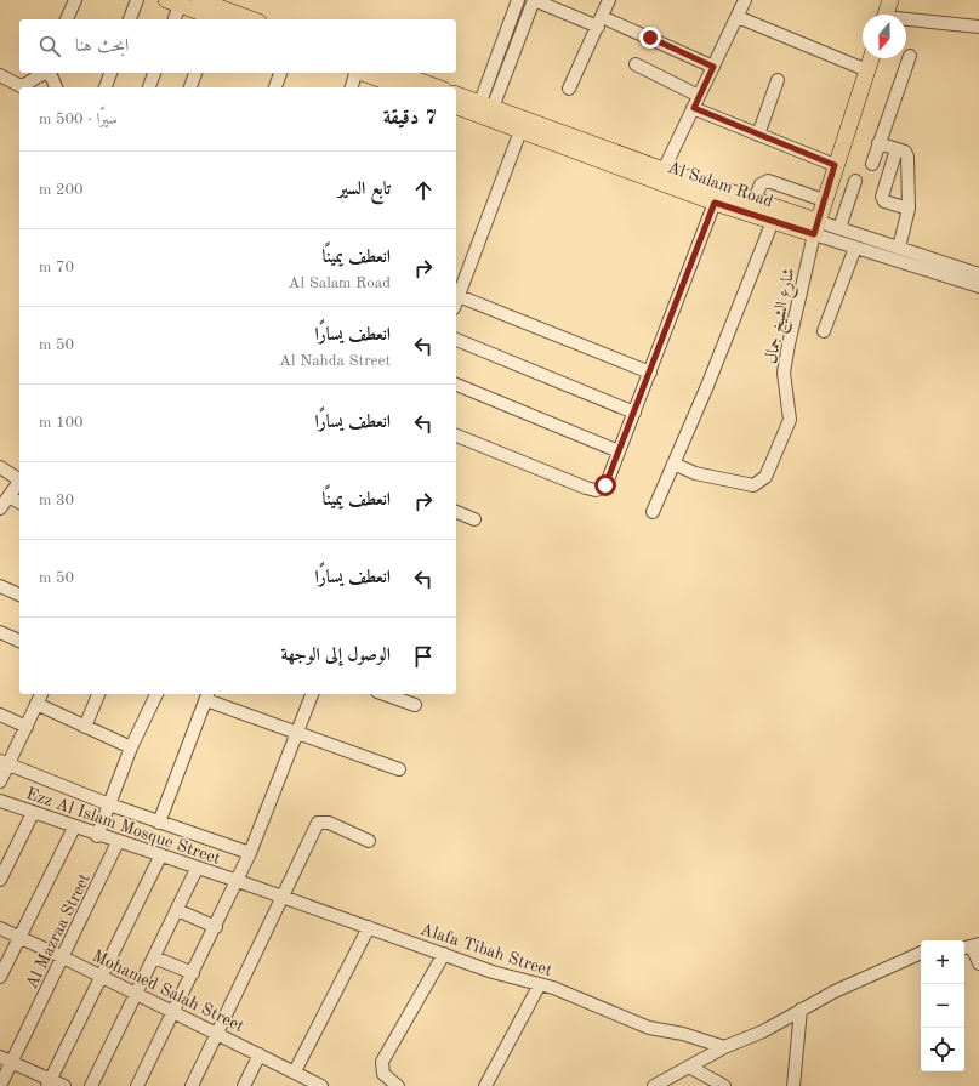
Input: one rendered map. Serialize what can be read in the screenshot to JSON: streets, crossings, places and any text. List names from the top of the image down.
{
  "streets": {
    "main road": ["Al Salam Road"],
    "street": [
      "شارع الشيخ جمال",
      "Ezz Al Islam Mosque Street",
      "Al Mazraa Street",
      "Alafa Tibah Street",
      "Mohamed Salah Street"
    ]
  },
  "crossings": [
    ["Al Salam Road", "شارع الشيخ جمال"],
    ["Ezz Al Islam Mosque Street", "Al Mazraa Street"],
    ["Ezz Al Islam Mosque Street", "Alafa Tibah Street"],
    ["Al Mazraa Street", "Mohamed Salah Street"]
  ],
  "north": "bottom",
  "page": {
    "search": "ابحث هنا",
    "heading": ["7 دقيقة", "سيرًا · 500 m"],
    "list": [
      ["تابع السير", "200 m"],
      ["انعطف يمينًا", "Al Salam Road", "70 m"],
      ["انعطف يسارًا", "Al Nahda Street", "50 m"],
      ["انعطف يسارًا", "100 m"],
      ["انعطف يمينًا", "30 m"],
      ["انعطف يسارًا", "50 m"],
      "الوصول إلى الوجهة"
    ],
    "map_buttons": ["+", "−"]
  }
}
